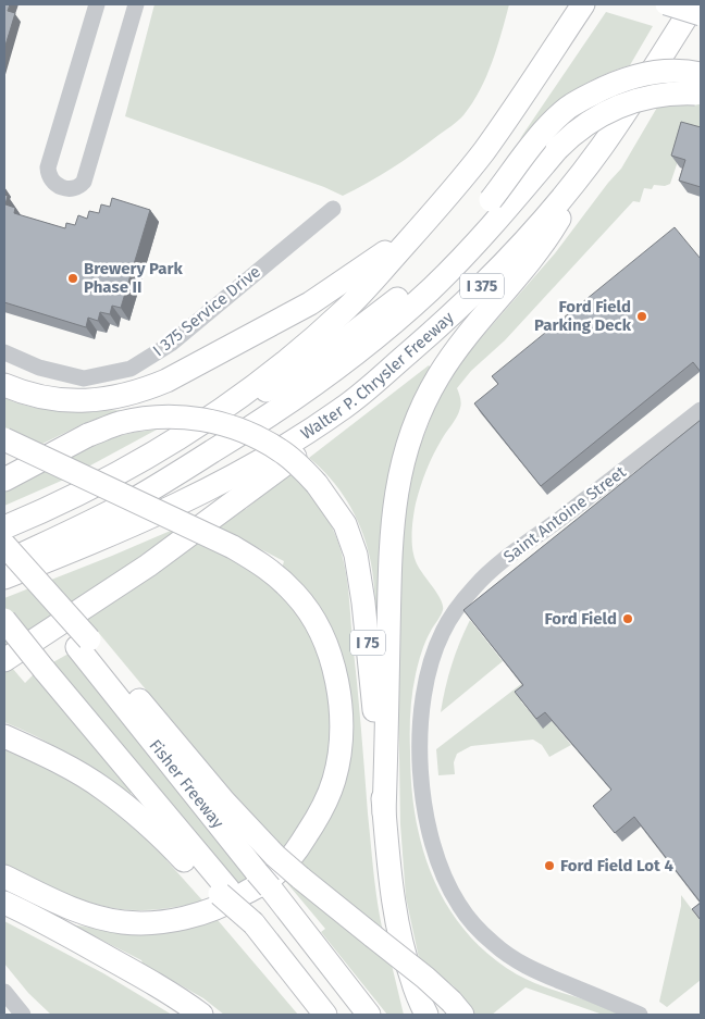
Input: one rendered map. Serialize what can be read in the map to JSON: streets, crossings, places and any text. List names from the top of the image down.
{
  "streets": {
    "highway": [
      "I 375",
      "Walter P. Chrysler Freeway",
      "I 75",
      "Fisher Freeway"
    ],
    "street": ["I 375 Service Drive", "Saint Antoine Street"]
  },
  "places": [
    "Brewery Park Phase II",
    "Ford Field Parking Deck",
    "Ford Field",
    "Ford Field Lot 4"
  ]
}
